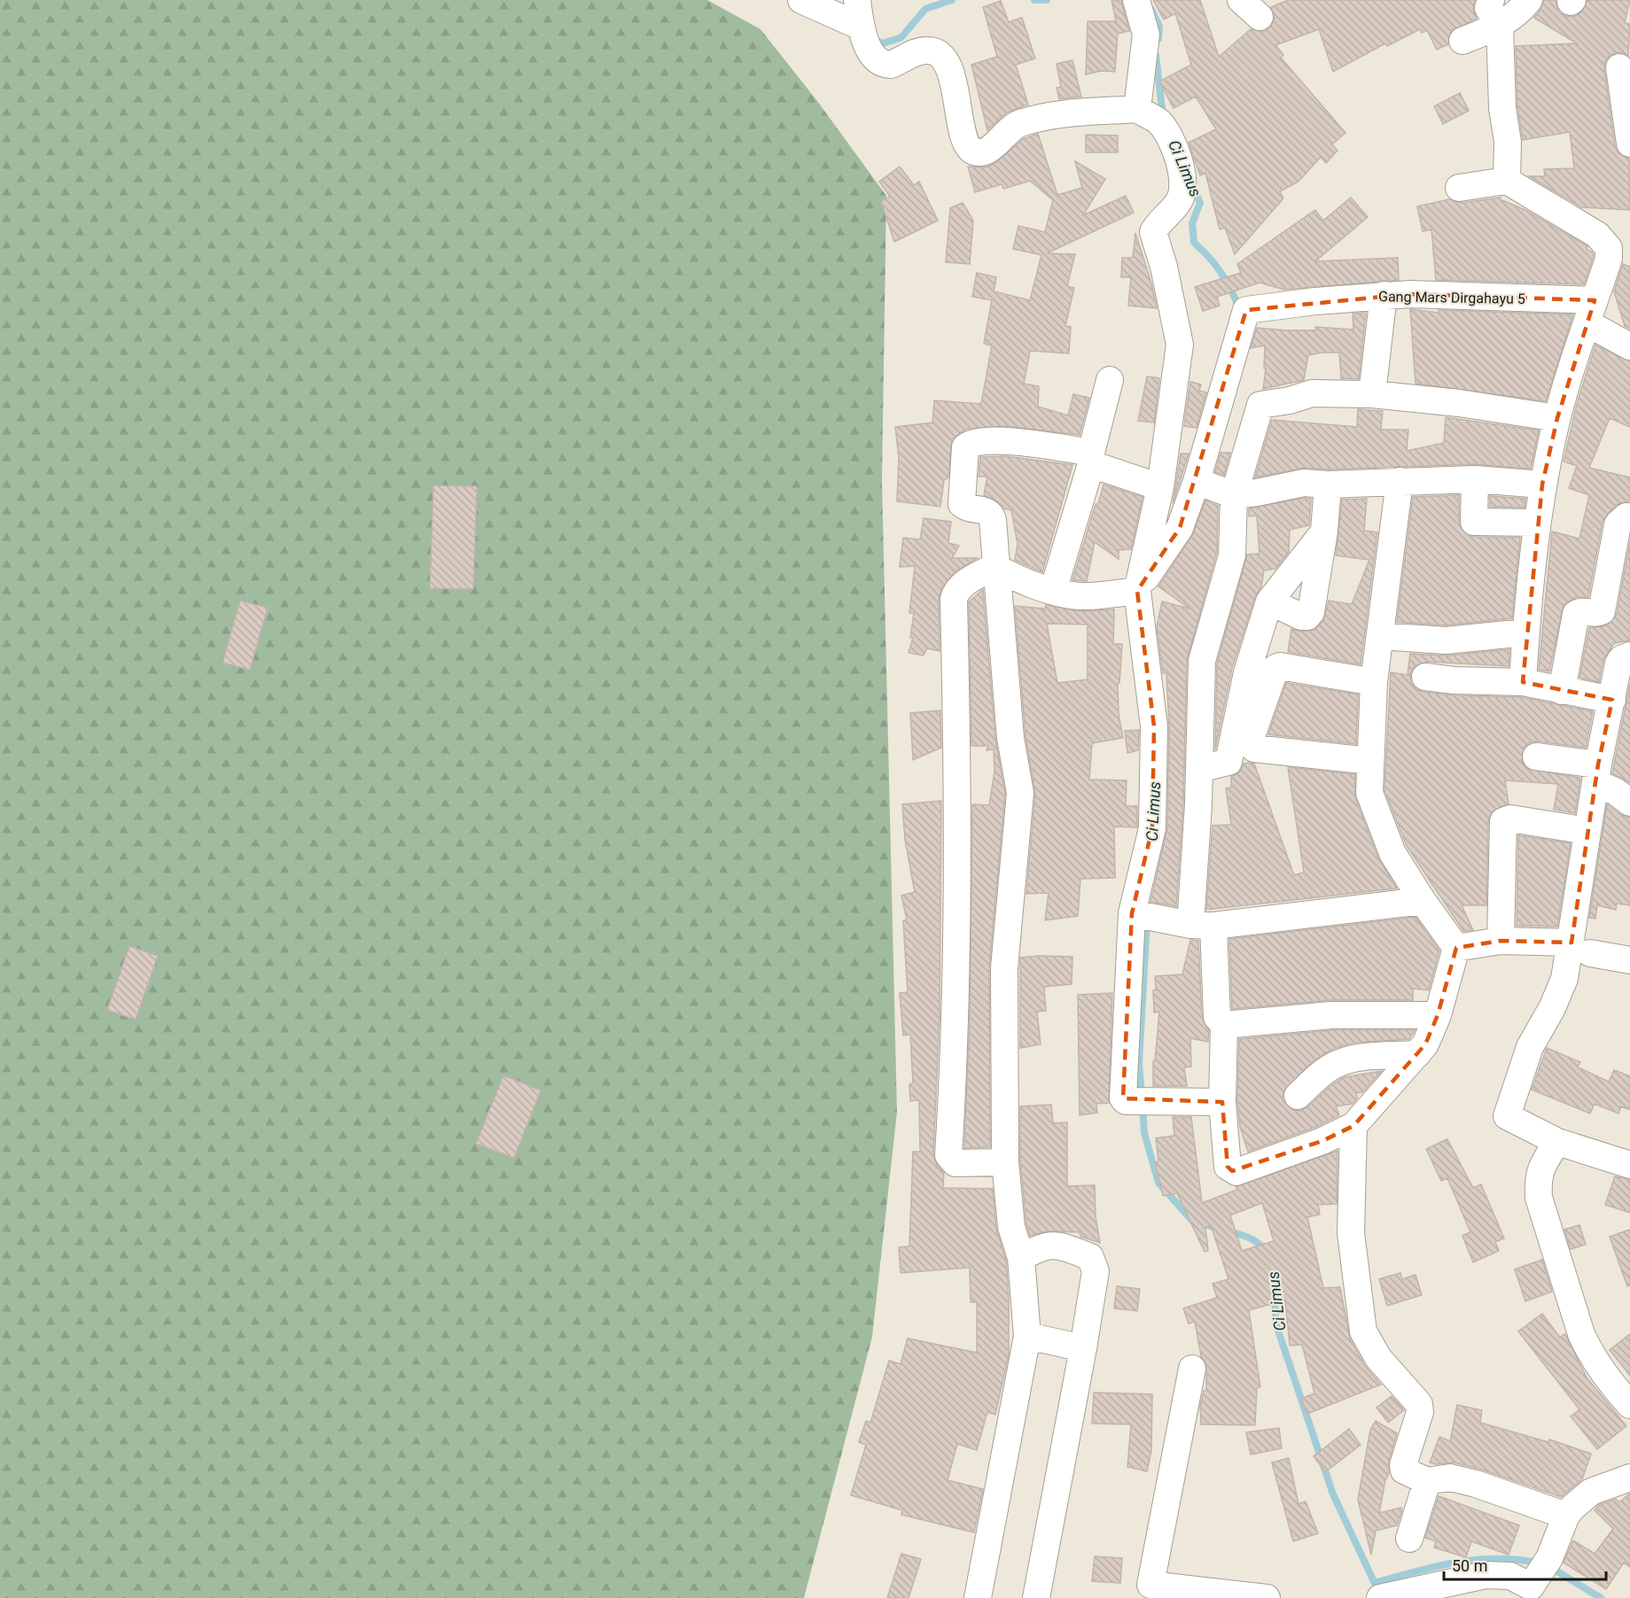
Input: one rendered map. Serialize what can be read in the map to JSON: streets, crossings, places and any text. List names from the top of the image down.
{
  "streets": {
    "street": ["Gang Mars Dirgahayu 5"]
  },
  "water": ["Ci Limus"],
  "scale_bar": "50 m"
}
